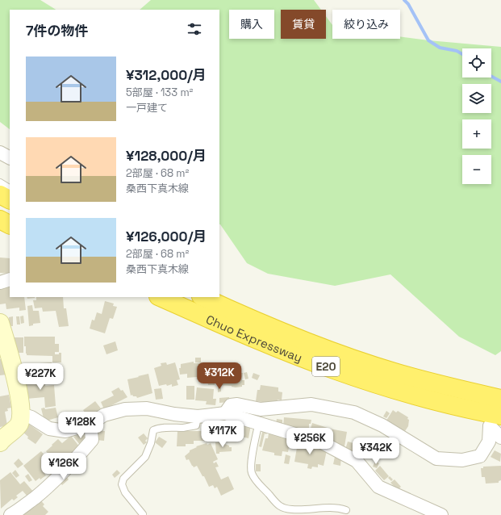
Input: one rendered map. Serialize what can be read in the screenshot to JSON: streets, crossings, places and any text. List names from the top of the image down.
{
  "streets": {
    "highway": ["Chuo Expressway", "E20"]
  },
  "page": {
    "chip": ["購入", "賃貸", "絞り込み"],
    "heading": "7件の物件",
    "map_buttons": ["+", "−"],
    "list": [
      {
        "name": "¥312,000/月",
        "note": "5部屋 · 133 m² · 一戸建て"
      },
      {
        "name": "¥128,000/月",
        "note": "2部屋 · 68 m² · 桑西下真木線"
      },
      {
        "name": "¥126,000/月",
        "note": "2部屋 · 68 m² · 桑西下真木線"
      }
    ],
    "price": [
      "¥312K",
      "¥227K",
      "¥128K",
      "¥117K",
      "¥256K",
      "¥342K",
      "¥126K"
    ]
  }
}
